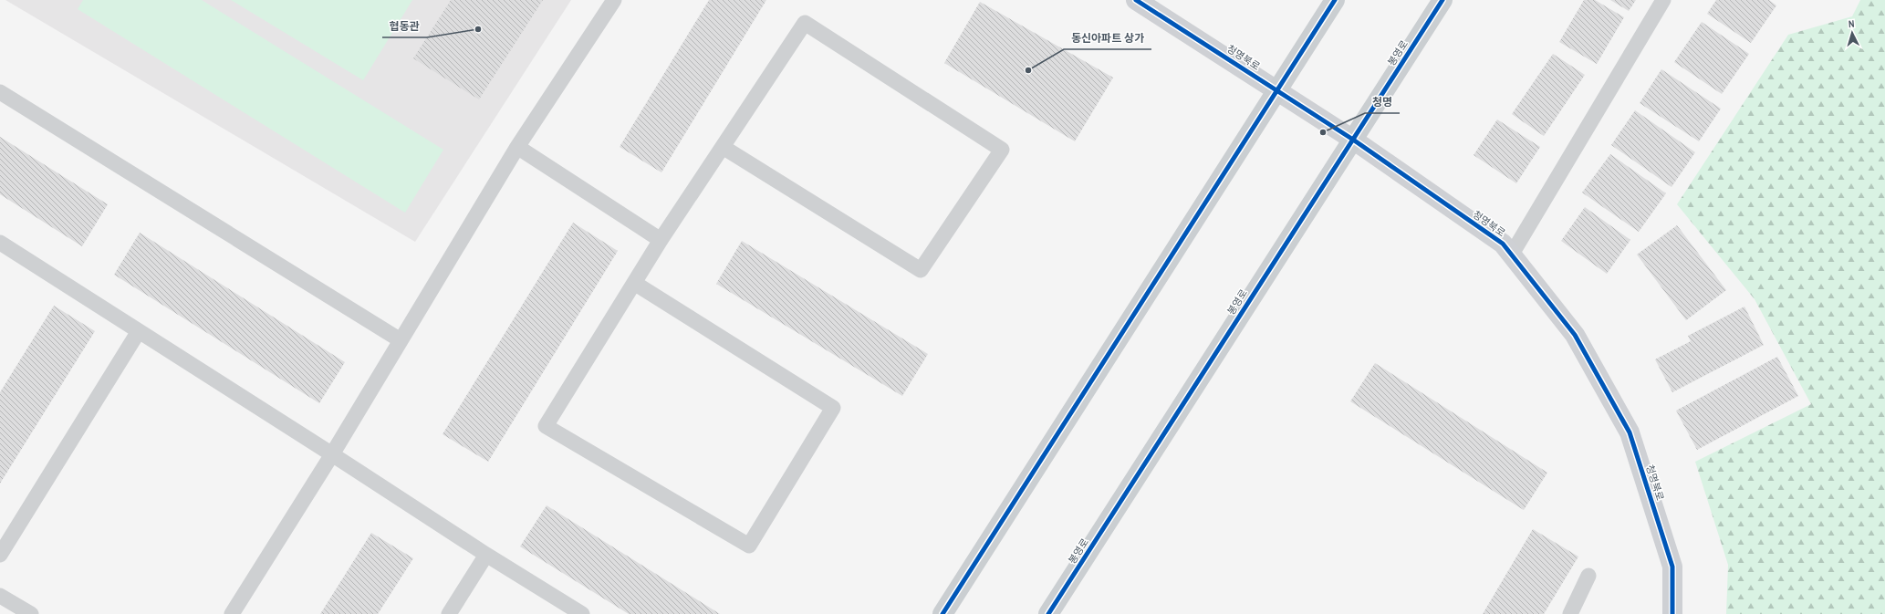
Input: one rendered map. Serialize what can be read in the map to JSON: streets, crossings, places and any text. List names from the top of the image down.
{
  "streets": {
    "main road": ["봉영로"],
    "street": ["청명북로"]
  },
  "crossings": [
    ["봉영로", "청명북로"]
  ],
  "places": ["협동관", "동신아파트 상가", "청명"],
  "north": "top"
}
